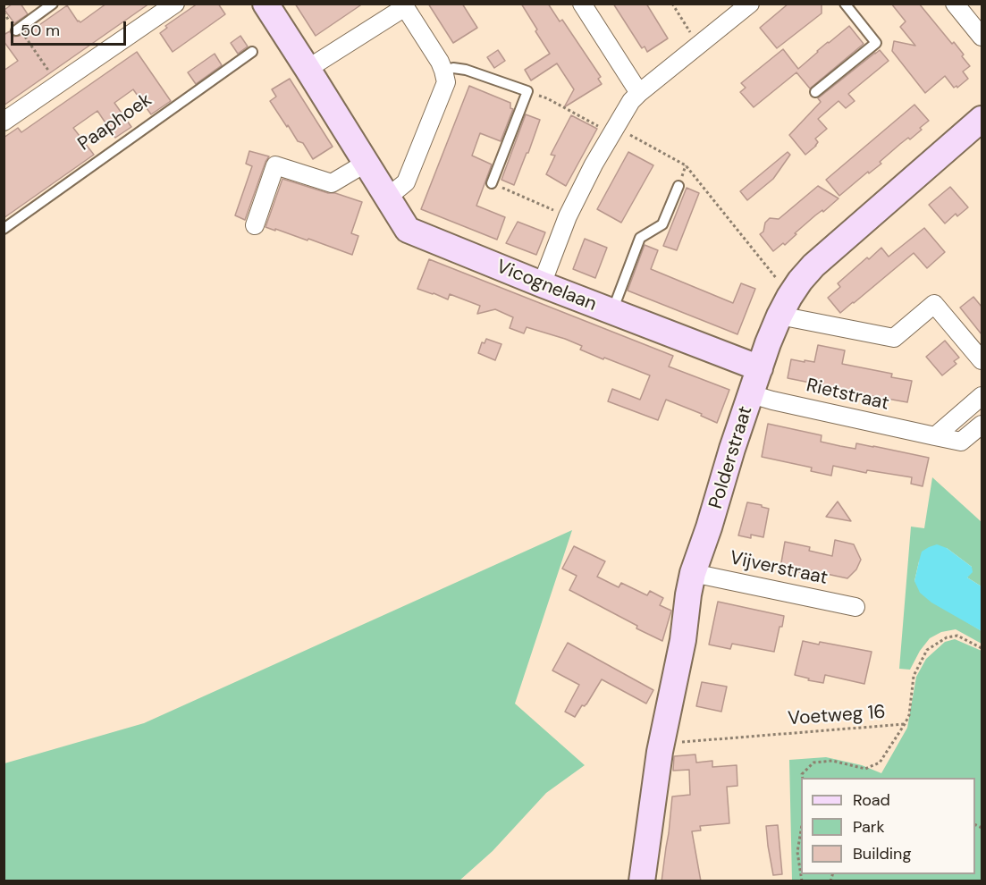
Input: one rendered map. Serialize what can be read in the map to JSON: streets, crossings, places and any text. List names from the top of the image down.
{
  "streets": {
    "street": [
      "Vicognelaan",
      "Rietstraat",
      "Polderstraat",
      "Vijverstraat"
    ],
    "lane": ["Paaphoek"],
    "path": ["Voetweg 16"]
  },
  "crossings": [
    ["Vicognelaan", "Polderstraat"],
    ["Rietstraat", "Polderstraat"],
    ["Polderstraat", "Vijverstraat"],
    ["Polderstraat", "Voetweg 16"]
  ],
  "legend": ["Road", "Park", "Building"],
  "scale_bar": "50 m"
}
